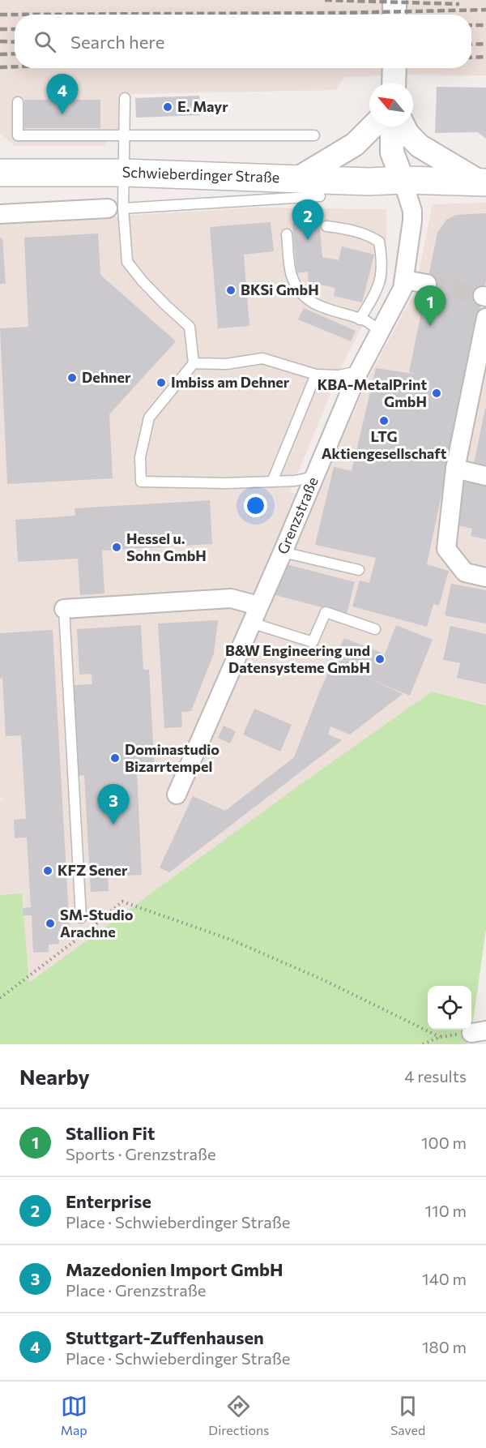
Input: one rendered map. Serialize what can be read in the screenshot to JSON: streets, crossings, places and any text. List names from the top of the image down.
{
  "streets": {
    "main road": ["Schwieberdinger Straße"],
    "street": ["Grenzstraße"]
  },
  "crossings": [
    ["Schwieberdinger Straße", "Grenzstraße"]
  ],
  "places": [
    "E. Mayr",
    "BKSi GmbH",
    "Dehner",
    "Imbiss am Dehner",
    "KBA-MetalPrint GmbH",
    "LTG Aktiengesellschaft",
    "Hessel u. Sohn GmbH",
    "B&W Engineering und Datensysteme GmbH",
    "Dominastudio Bizarrtempel",
    "KFZ Sener",
    "SM-Studio Arachne"
  ],
  "north": "top left",
  "page": {
    "search": "Search here",
    "pins": [
      "4",
      "2",
      "1",
      "3"
    ],
    "heading": ["Nearby", "4 results"],
    "list": [
      {
        "mark": "1",
        "name": "Stallion Fit",
        "note": "Sports · Grenzstraße",
        "value": "100 m"
      },
      {
        "mark": "2",
        "name": "Enterprise",
        "note": "Place · Schwieberdinger Straße",
        "value": "110 m"
      },
      {
        "mark": "3",
        "name": "Mazedonien Import GmbH",
        "note": "Place · Grenzstraße",
        "value": "140 m"
      },
      {
        "mark": "4",
        "name": "Stuttgart-Zuffenhausen",
        "note": "Place · Schwieberdinger Straße",
        "value": "180 m"
      }
    ],
    "nav": ["Map", "Directions", "Saved"]
  }
}
